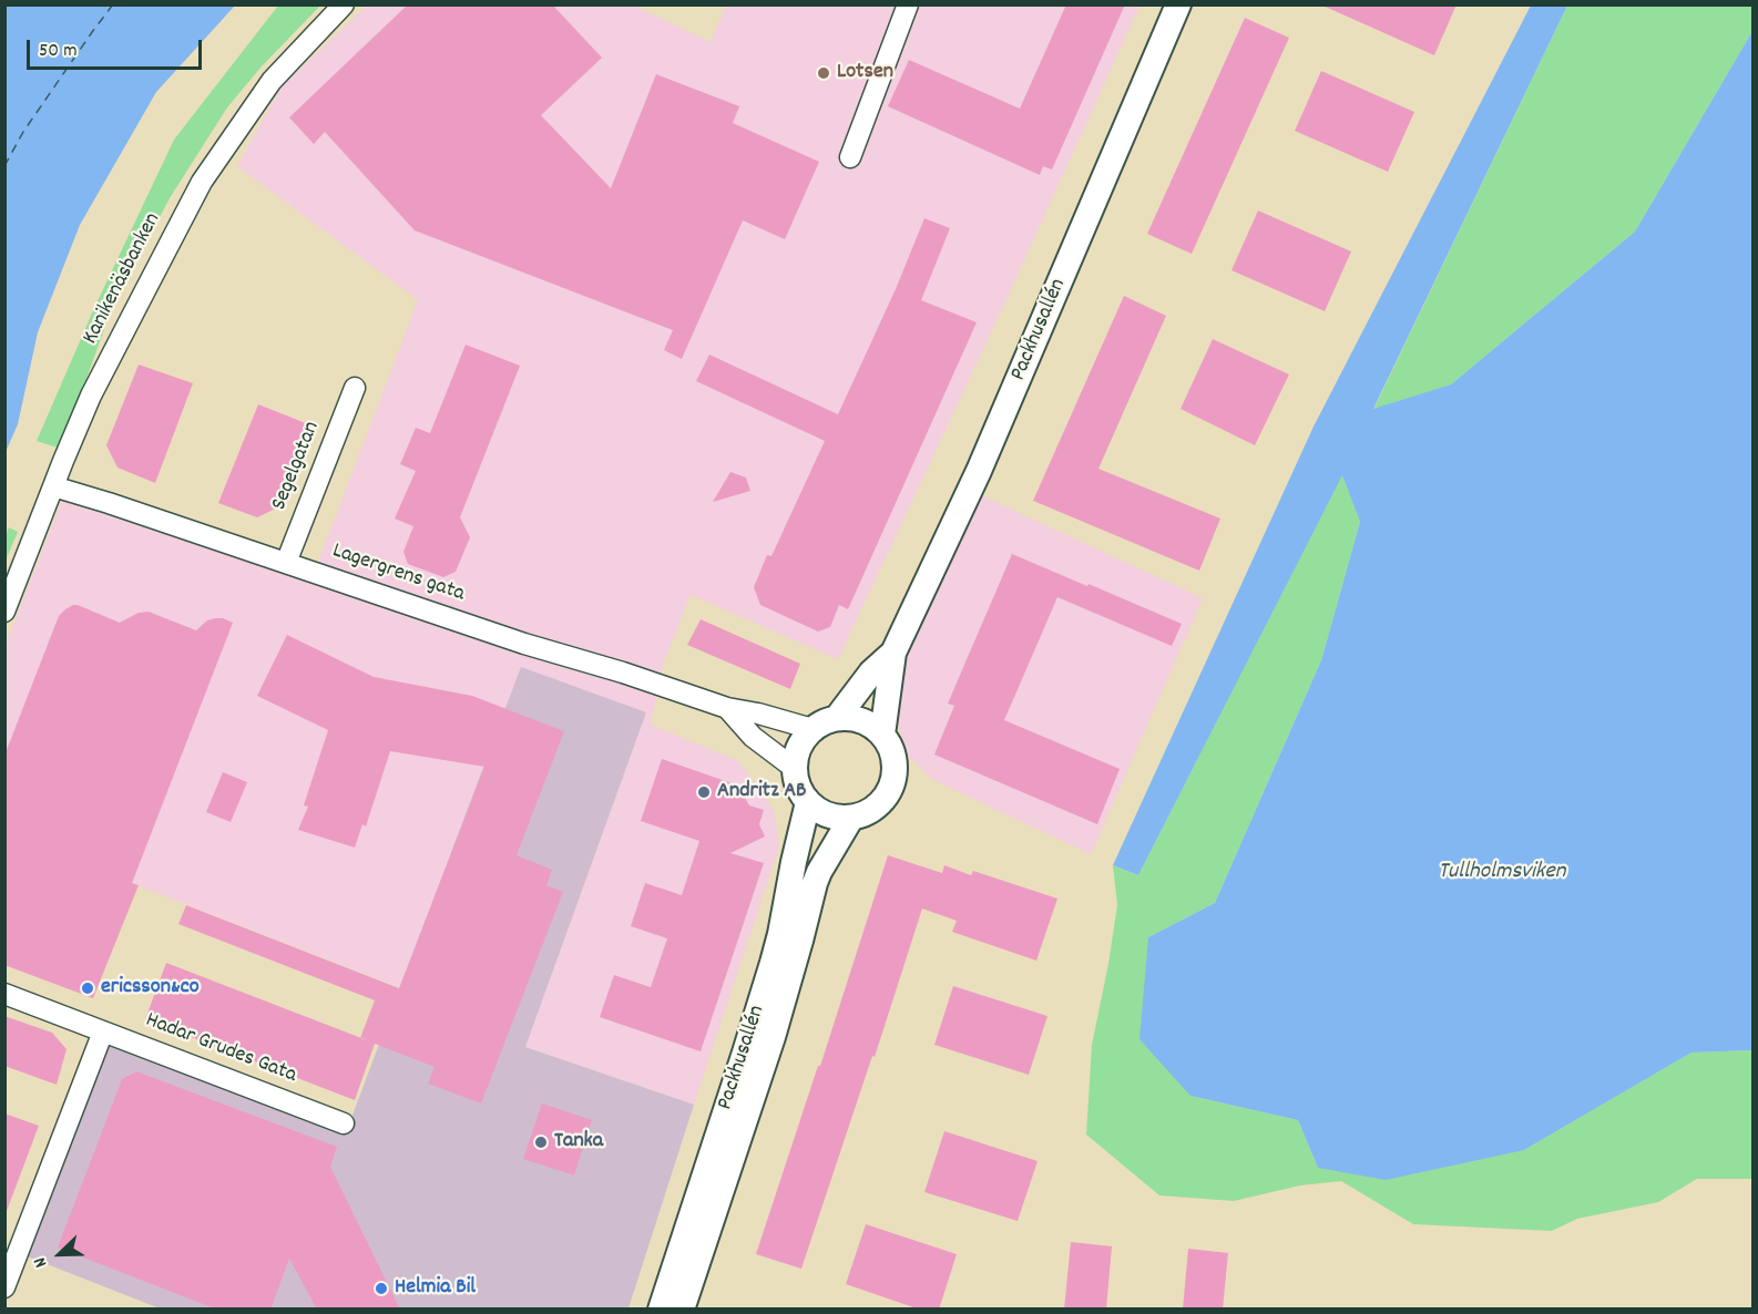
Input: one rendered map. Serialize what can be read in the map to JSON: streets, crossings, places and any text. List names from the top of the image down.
{
  "streets": {
    "street": [
      "Kanikenäsbanken",
      "Packhusallén",
      "Segelgatan",
      "Lagergrens gata",
      "Hadar Grudes Gata"
    ]
  },
  "crossings": [
    ["Kanikenäsbanken", "Lagergrens gata"],
    ["Packhusallén", "Lagergrens gata"],
    ["Segelgatan", "Lagergrens gata"]
  ],
  "water": ["Tullholmsviken"],
  "places": [
    "Lotsen",
    "Andritz AB",
    "ericsson&co",
    "Tanka",
    "Helmia Bil"
  ],
  "scale_bar": "50 m",
  "north": "bottom left"
}
